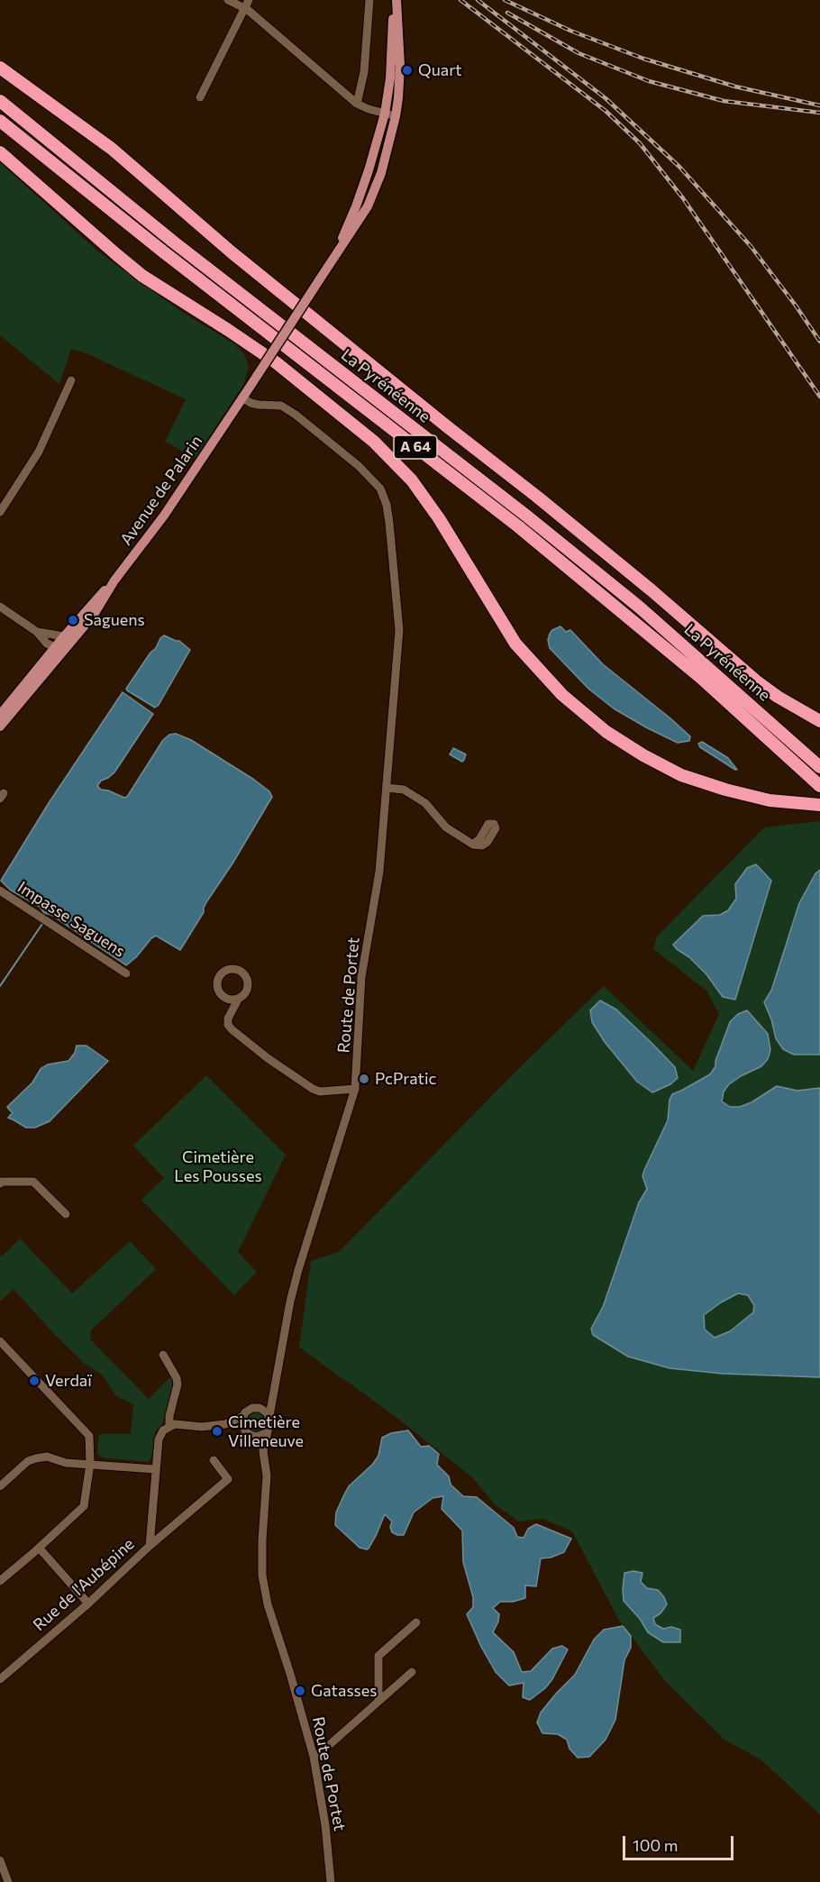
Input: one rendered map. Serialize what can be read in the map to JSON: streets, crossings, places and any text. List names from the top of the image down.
{
  "streets": {
    "highway": ["La Pyrénéenne", "A 64"],
    "main road": ["Avenue de Palarin"],
    "street": ["Impasse Saguens", "Route de Portet", "Rue de l'Aubépine"]
  },
  "crossings": [
    ["Avenue de Palarin", "Route de Portet"]
  ],
  "parks": ["Cimetière Les Pousses"],
  "places": [
    "Quart",
    "Saguens",
    "PcPratic",
    "Verdaï",
    "Cimetière Villeneuve",
    "Gatasses"
  ],
  "scale_bar": "100 m"
}
